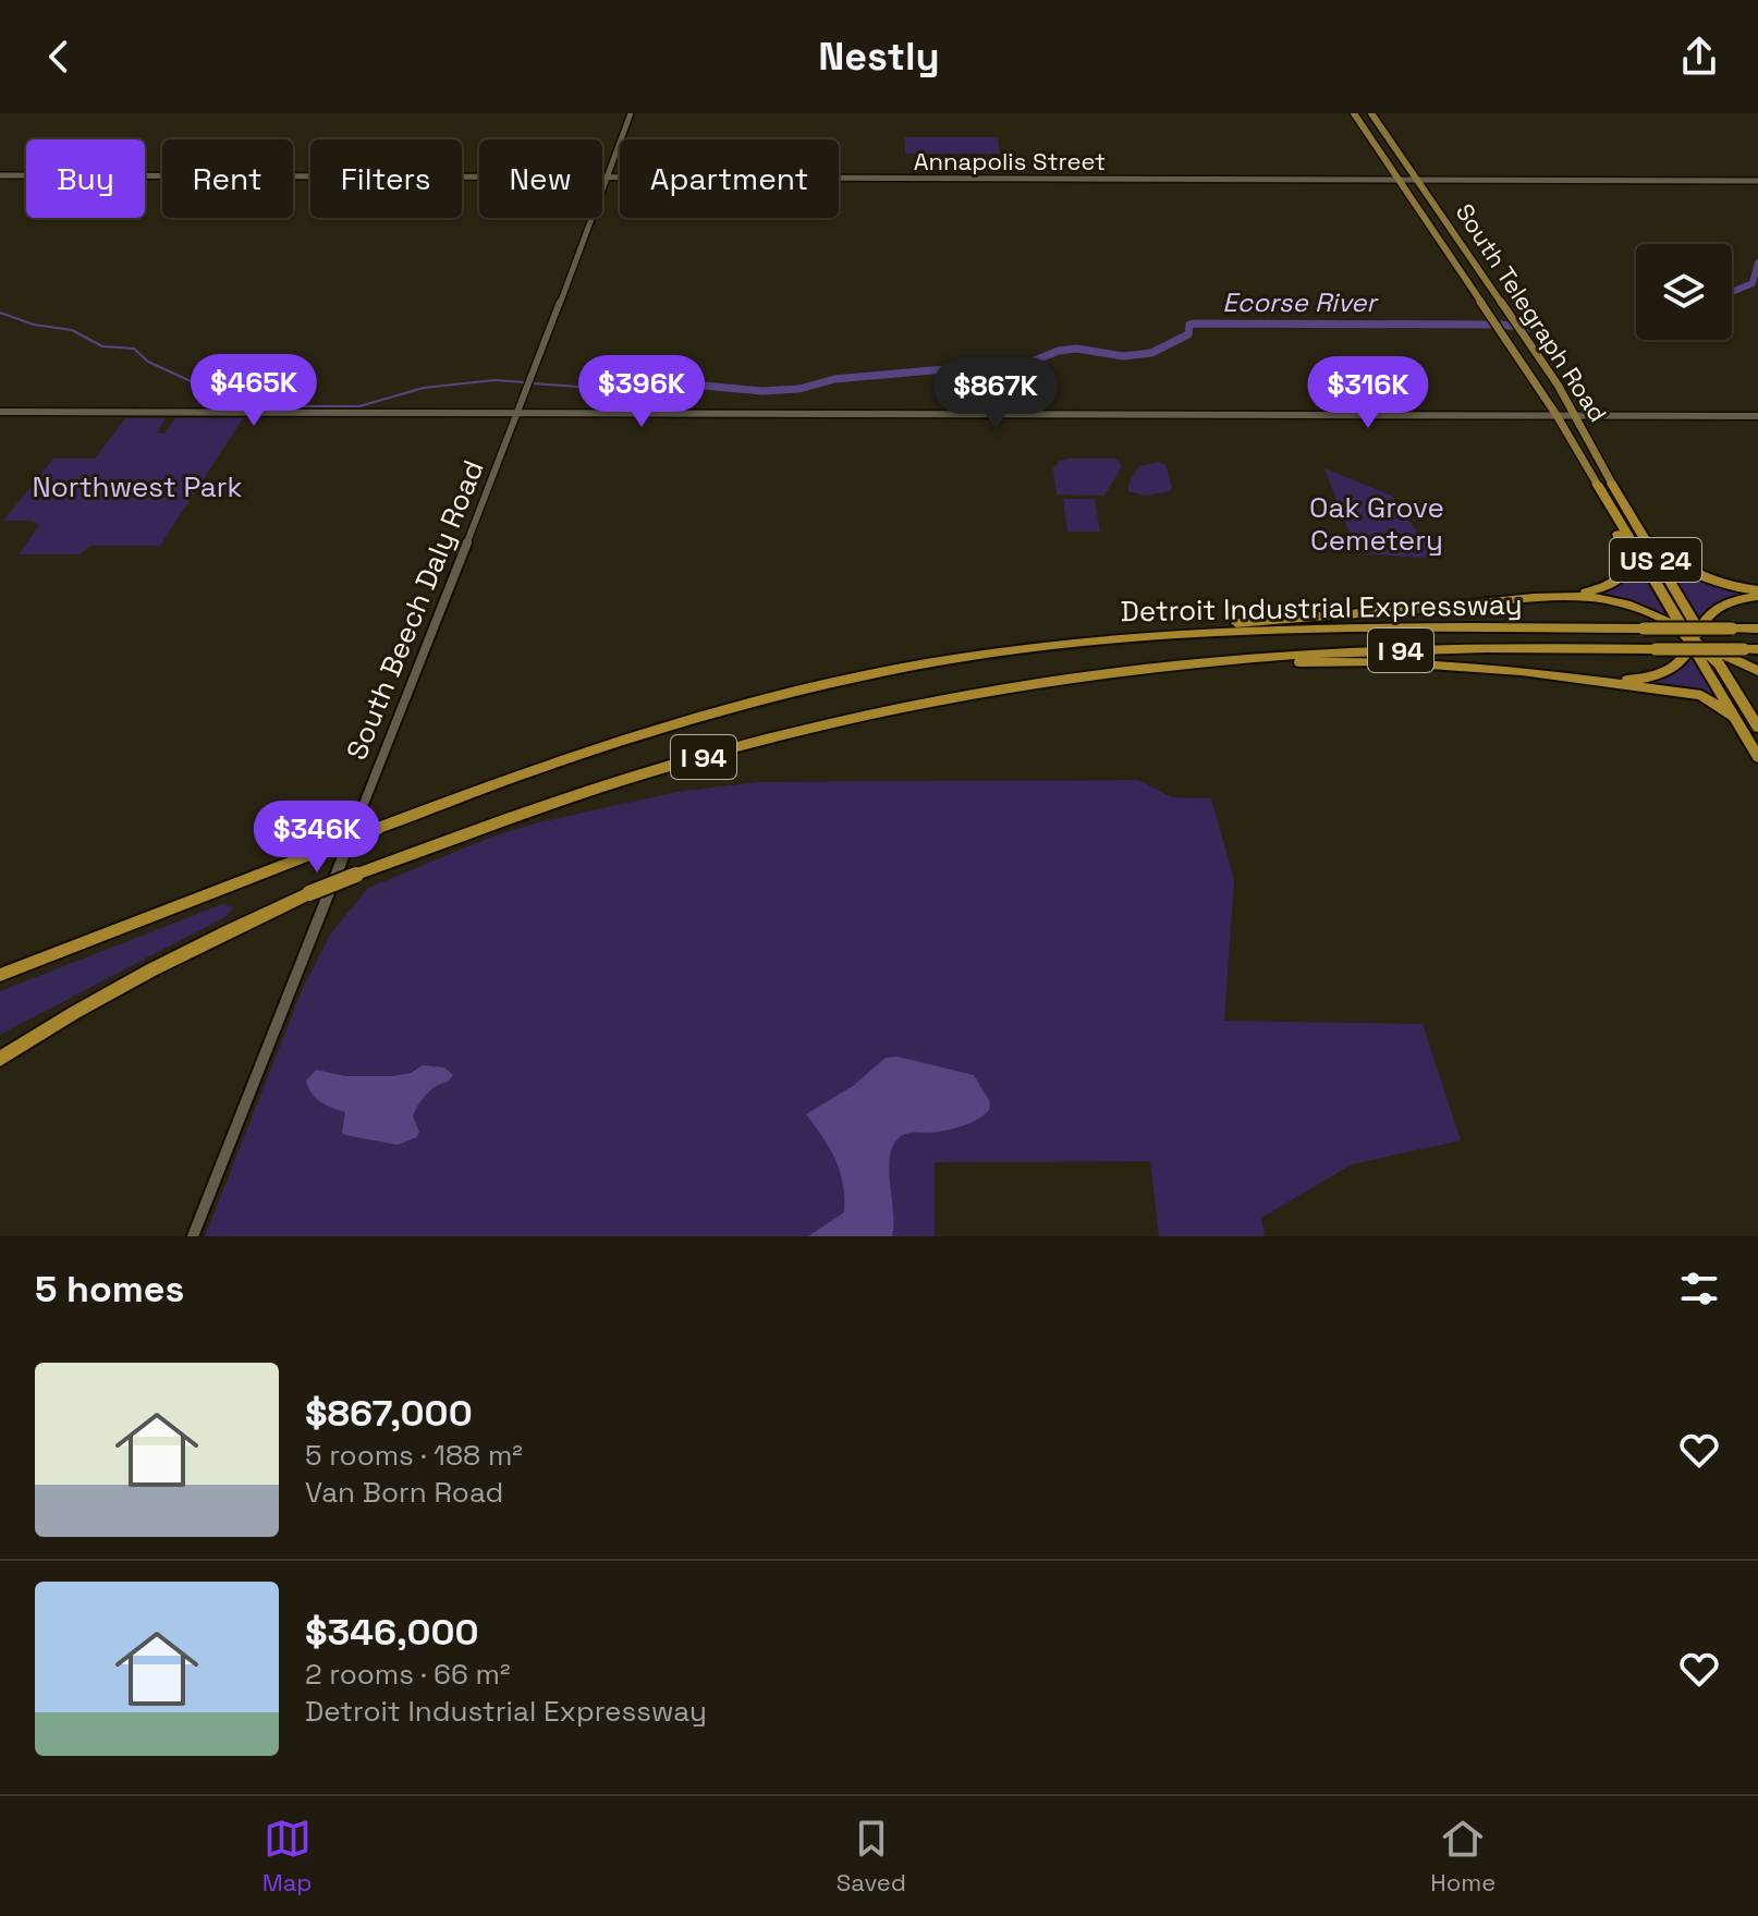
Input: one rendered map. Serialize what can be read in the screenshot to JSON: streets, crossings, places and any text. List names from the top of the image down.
{
  "streets": {
    "highway": [
      "South Telegraph Road",
      "US 24",
      "Detroit Industrial Expressway",
      "I 94"
    ],
    "street": ["Annapolis Street", "South Beech Daly Road"]
  },
  "crossings": [
    ["Annapolis Street", "South Telegraph Road"],
    ["Annapolis Street", "South Beech Daly Road"]
  ],
  "water": ["Ecorse River"],
  "parks": ["Northwest Park", "Oak Grove Cemetery"],
  "page": {
    "header": "Nestly",
    "chip": [
      "Buy",
      "Rent",
      "Filters",
      "New",
      "Apartment"
    ],
    "price": [
      "$465K",
      "$396K",
      "$316K",
      "$867K",
      "$346K"
    ],
    "heading": "5 homes",
    "list": [
      {
        "name": "$867,000",
        "note": "5 rooms · 188 m² · Van Born Road"
      },
      {
        "name": "$346,000",
        "note": "2 rooms · 66 m² · Detroit Industrial Expressway"
      }
    ],
    "tabs": ["Map", "Saved", "Home"]
  }
}
